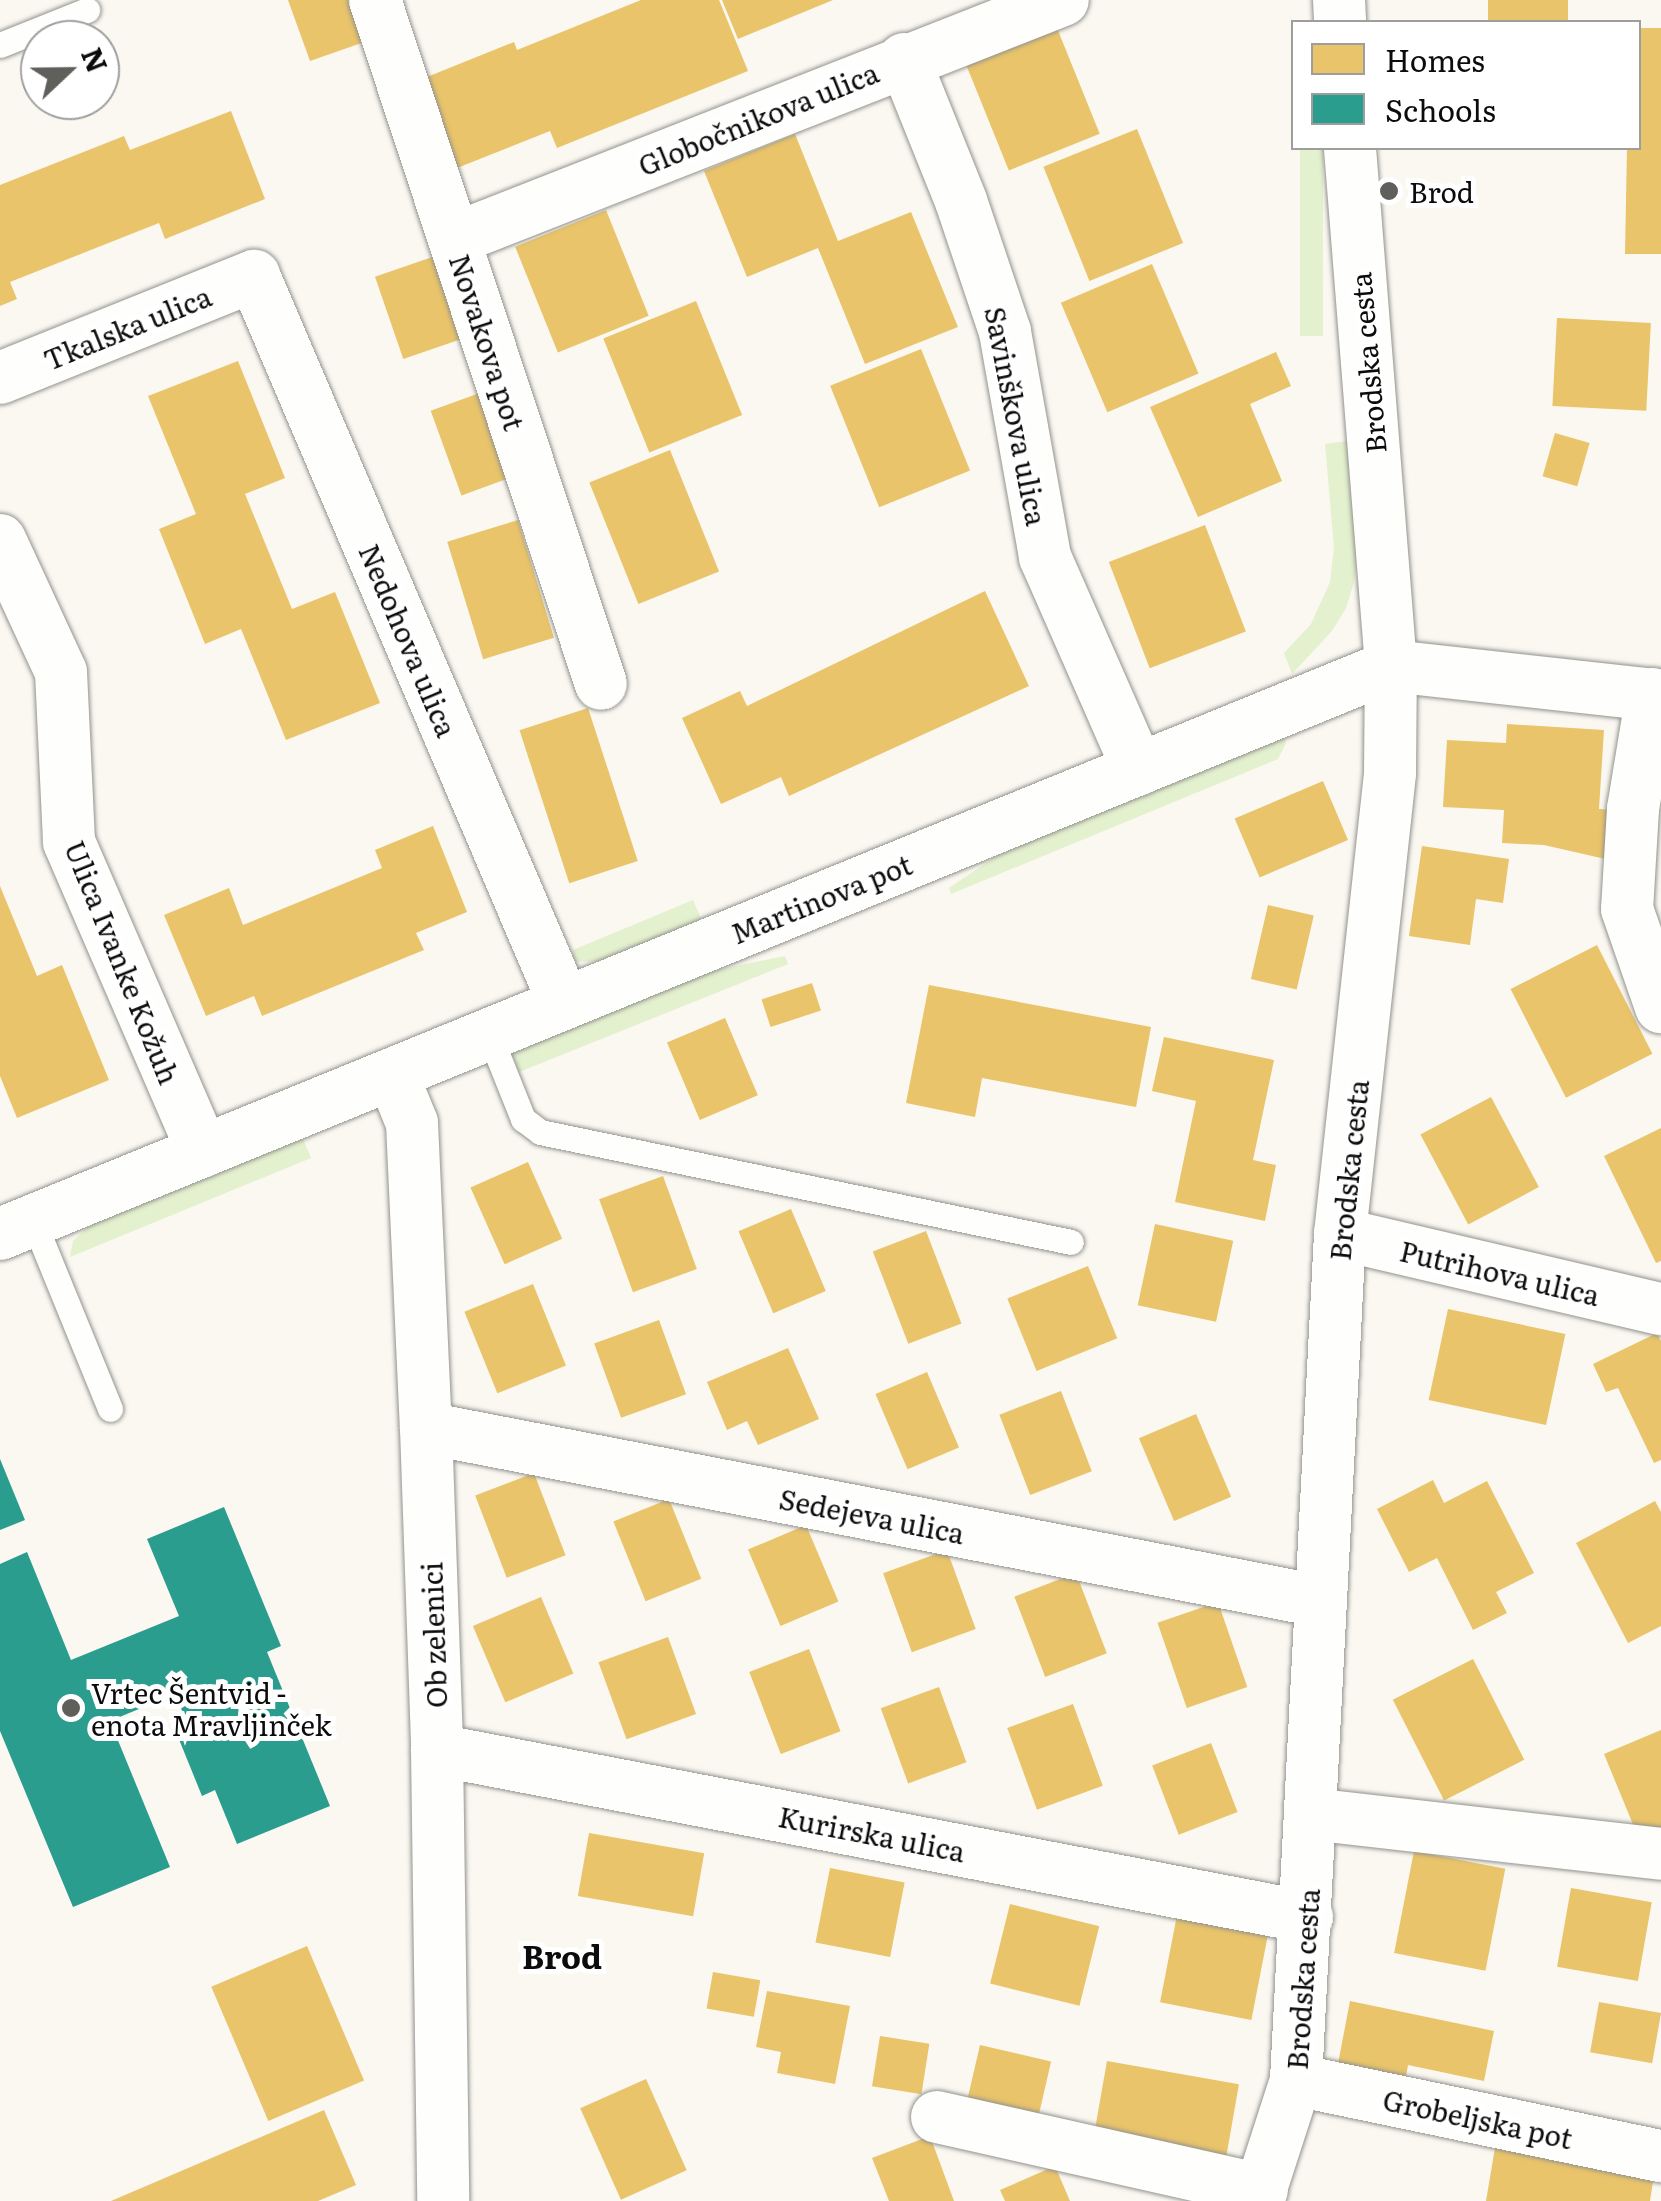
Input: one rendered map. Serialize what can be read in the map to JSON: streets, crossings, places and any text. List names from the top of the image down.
{
  "streets": {
    "street": [
      "Globočnikova ulica",
      "Tkalska ulica",
      "Novakova pot",
      "Brodska cesta",
      "Savinškova ulica",
      "Nedohova ulica",
      "Martinova pot",
      "Ulica Ivanke Kožuh",
      "Putrihova ulica",
      "Sedejeva ulica",
      "Ob zelenici",
      "Kurirska ulica",
      "Grobeljska pot"
    ]
  },
  "crossings": [
    ["Globočnikova ulica", "Novakova pot"],
    ["Globočnikova ulica", "Savinškova ulica"],
    ["Tkalska ulica", "Nedohova ulica"],
    ["Brodska cesta", "Martinova pot"],
    ["Brodska cesta", "Putrihova ulica"],
    ["Brodska cesta", "Sedejeva ulica"],
    ["Brodska cesta", "Kurirska ulica"],
    ["Brodska cesta", "Grobeljska pot"],
    ["Savinškova ulica", "Martinova pot"],
    ["Nedohova ulica", "Martinova pot"],
    ["Martinova pot", "Ulica Ivanke Kožuh"],
    ["Martinova pot", "Ob zelenici"],
    ["Sedejeva ulica", "Ob zelenici"],
    ["Ob zelenici", "Kurirska ulica"]
  ],
  "districts": ["Brod"],
  "places": ["Brod", "Vrtec Šentvid - enota Mravljinček"],
  "legend": ["Homes", "Schools"],
  "north": "right"
}
